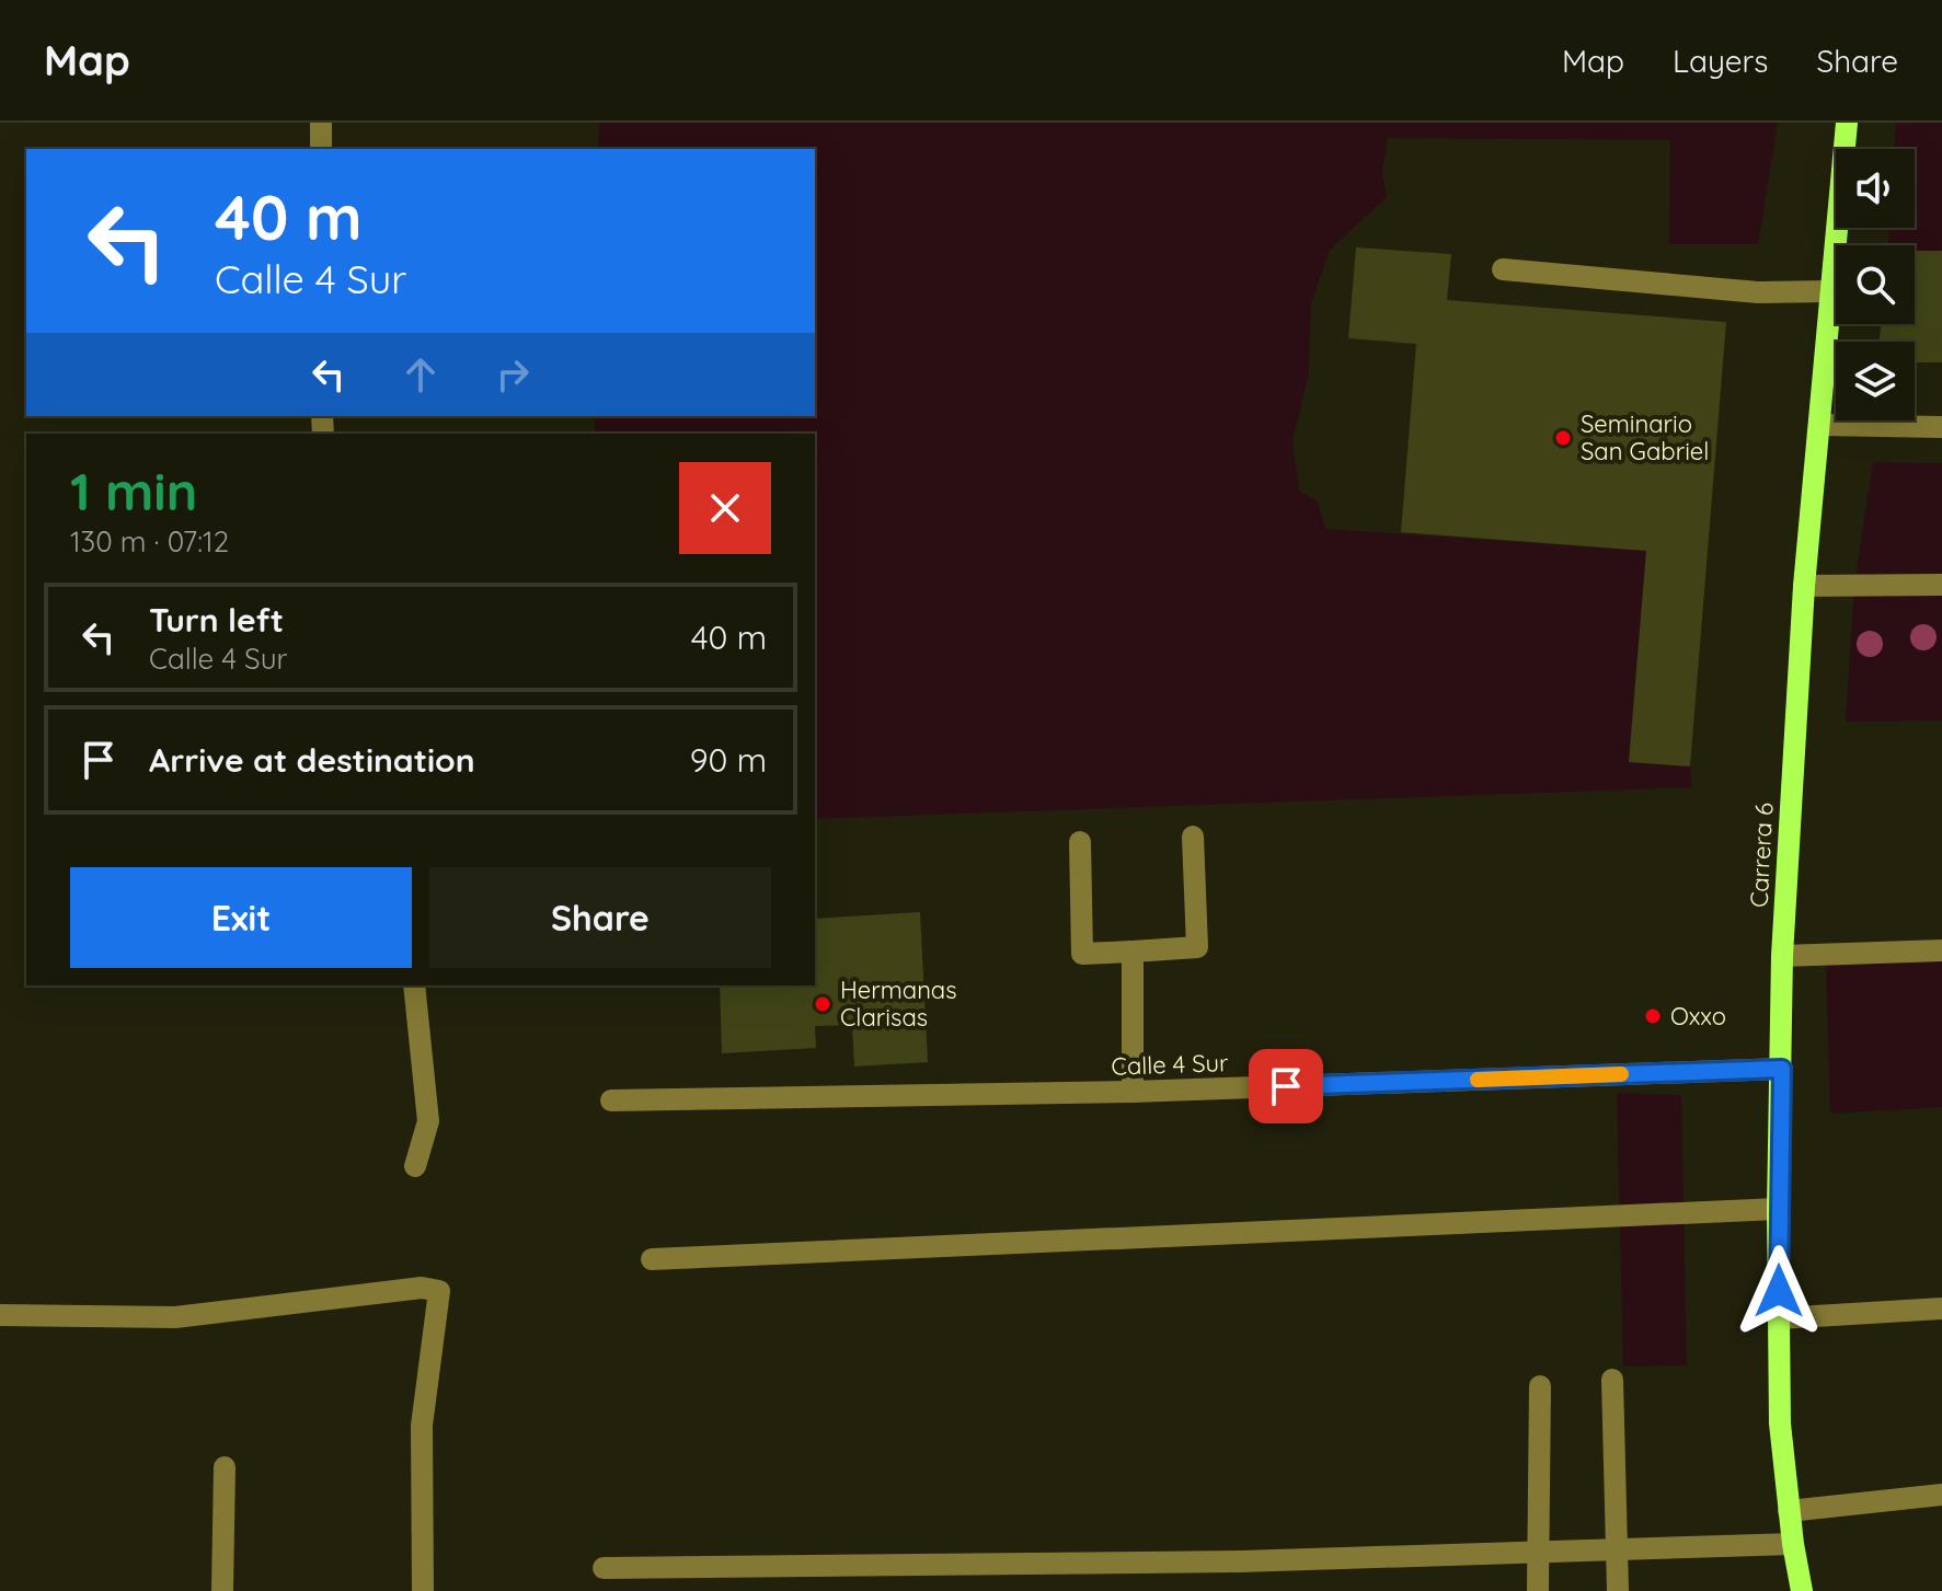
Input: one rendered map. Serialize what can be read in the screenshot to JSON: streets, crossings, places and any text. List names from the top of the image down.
{
  "streets": {
    "main road": ["Carrera 6"],
    "street": ["Calle 4 Sur"]
  },
  "crossings": [
    ["Carrera 6", "Calle 4 Sur"]
  ],
  "places": ["Seminario San Gabriel", "Hermanas Clarisas", "Oxxo"],
  "page": {
    "header": "Map",
    "nav": ["Map", "Layers", "Share"],
    "turn": ["40 m", "Calle 4 Sur"],
    "heading": ["1 min", "130 m · 07:12"],
    "list": [
      {
        "name": "Turn left",
        "note": "Calle 4 Sur",
        "value": "40 m"
      },
      {
        "name": "Arrive at destination",
        "value": "90 m"
      }
    ],
    "buttons": ["Exit", "Share"]
  }
}
